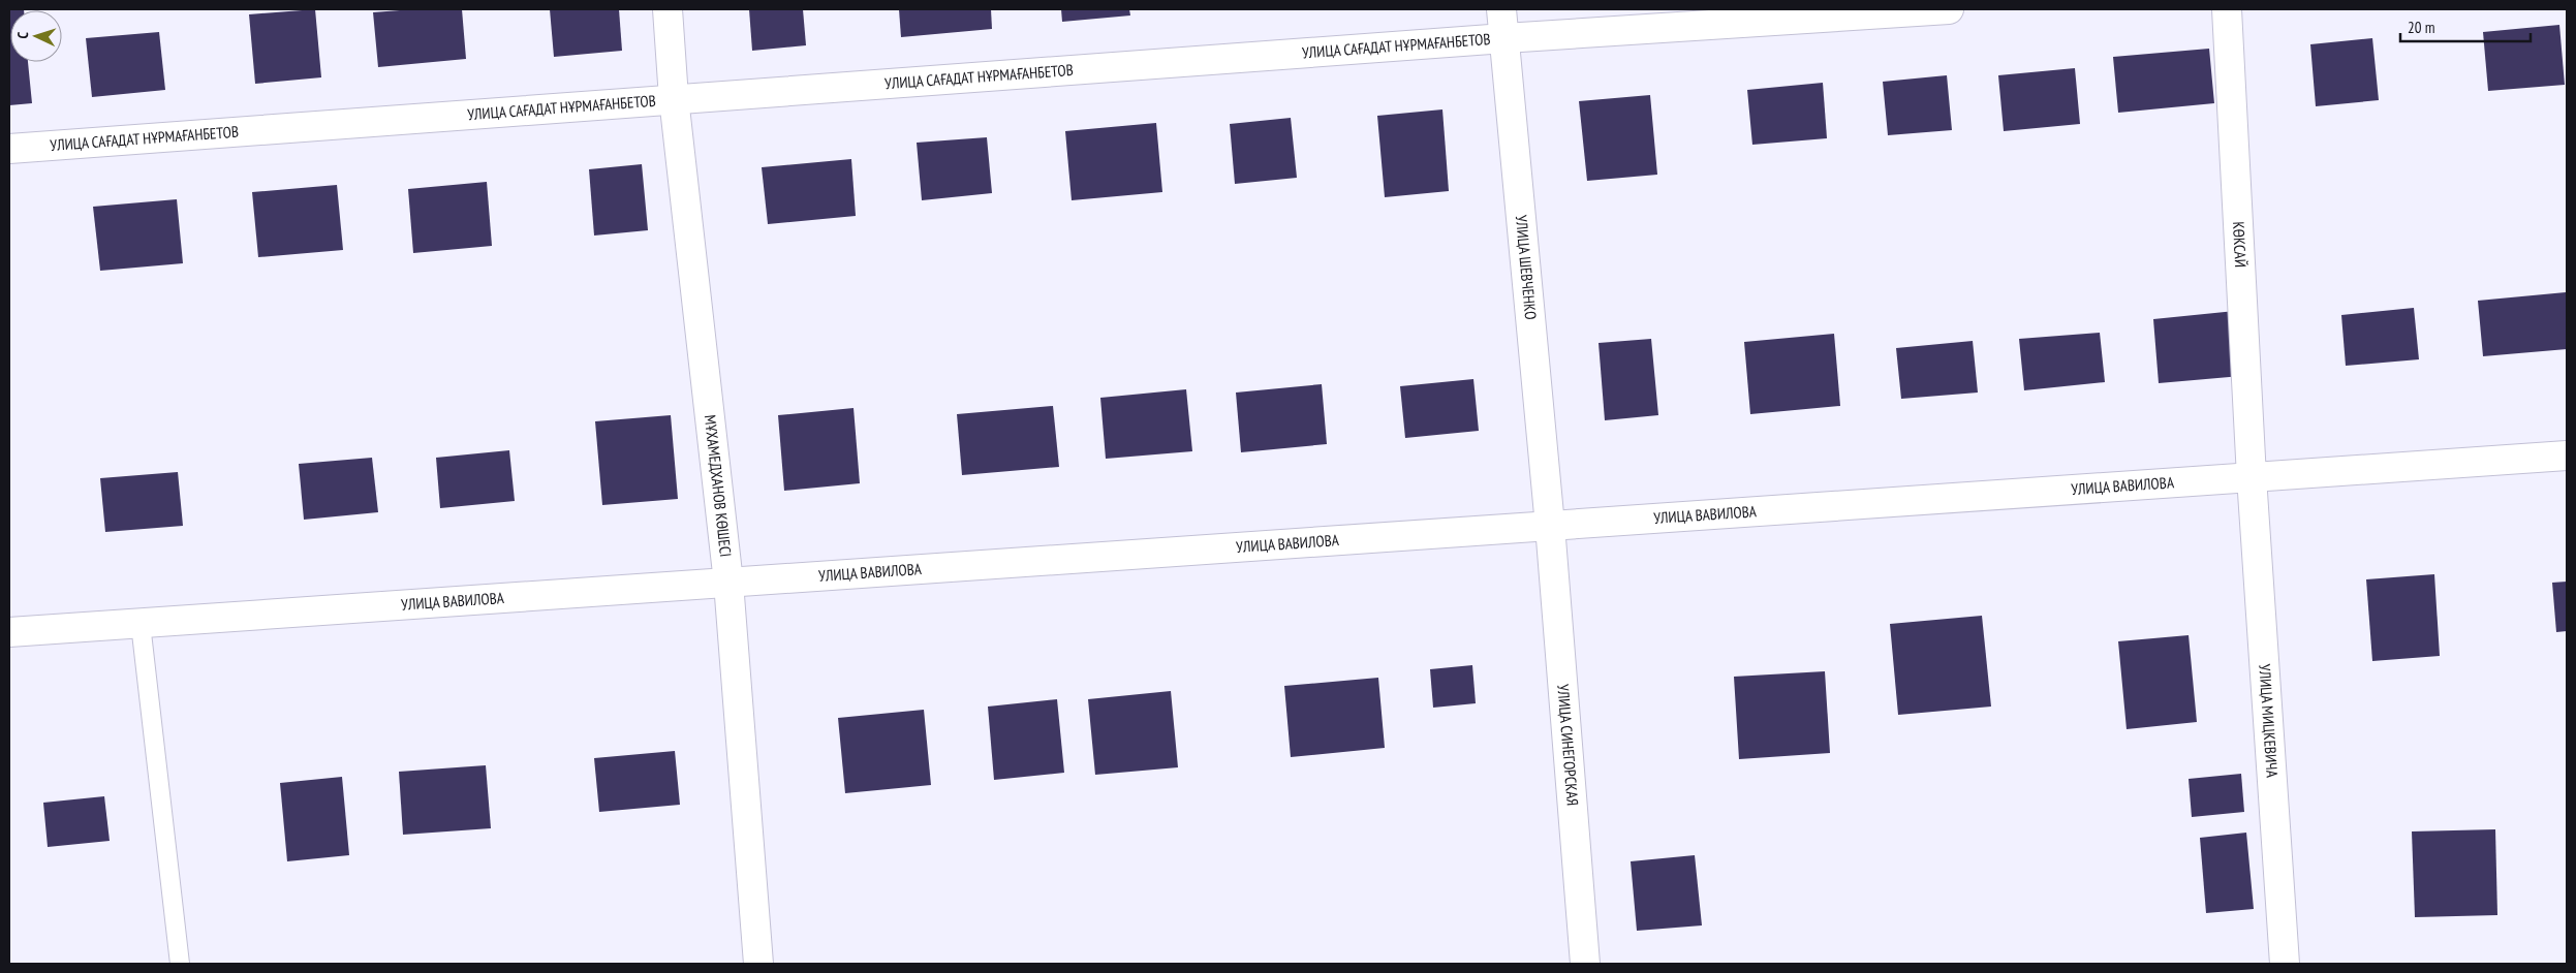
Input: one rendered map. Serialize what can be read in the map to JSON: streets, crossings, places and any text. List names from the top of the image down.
{
  "streets": {
    "street": [
      "УЛИЦА САҒАДАТ НҰРМАҒАНБЕТОВ",
      "КӨКСАЙ",
      "УЛИЦА ШЕВЧЕНКО",
      "МҰХАМЕДХАНОВ КӨШЕСІ",
      "УЛИЦА ВАВИЛОВА",
      "УЛИЦА МИЦКЕВИЧА",
      "УЛИЦА СИНЕГОРСКАЯ"
    ]
  },
  "crossings": [
    ["УЛИЦА САҒАДАТ НҰРМАҒАНБЕТОВ", "УЛИЦА ШЕВЧЕНКО"],
    ["УЛИЦА САҒАДАТ НҰРМАҒАНБЕТОВ", "МҰХАМЕДХАНОВ КӨШЕСІ"],
    ["КӨКСАЙ", "УЛИЦА ВАВИЛОВА"],
    ["КӨКСАЙ", "УЛИЦА МИЦКЕВИЧА"],
    ["УЛИЦА ШЕВЧЕНКО", "УЛИЦА ВАВИЛОВА"],
    ["УЛИЦА ШЕВЧЕНКО", "УЛИЦА СИНЕГОРСКАЯ"],
    ["МҰХАМЕДХАНОВ КӨШЕСІ", "УЛИЦА ВАВИЛОВА"],
    ["УЛИЦА ВАВИЛОВА", "УЛИЦА МИЦКЕВИЧА"],
    ["УЛИЦА ВАВИЛОВА", "УЛИЦА СИНЕГОРСКАЯ"]
  ],
  "scale_bar": "20 m",
  "north": "left"
}
